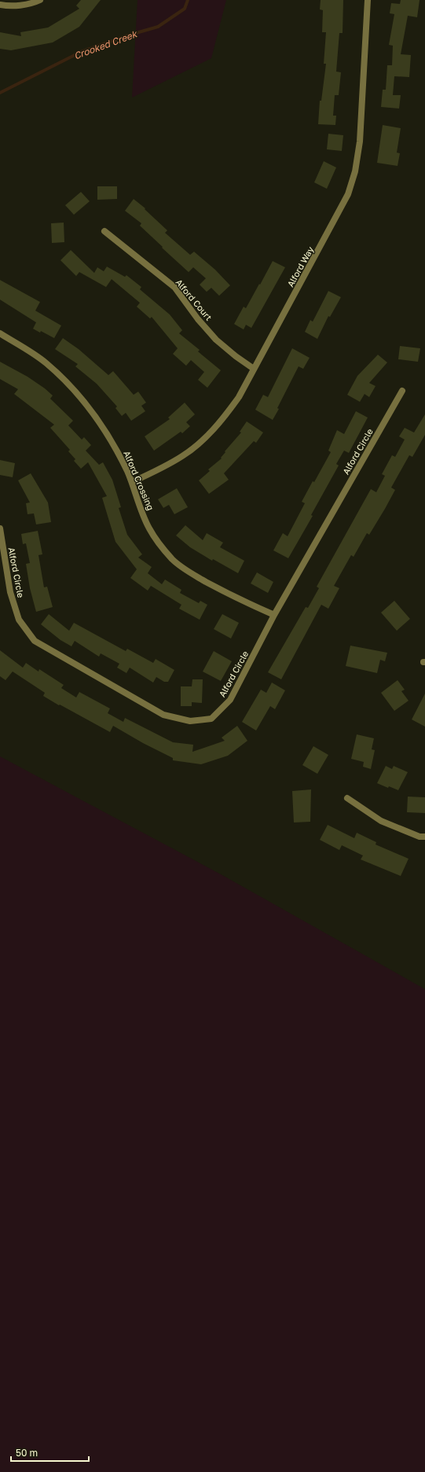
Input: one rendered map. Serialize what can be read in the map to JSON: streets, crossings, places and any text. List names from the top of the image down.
{
  "streets": {
    "street": [
      "Alford Way",
      "Alford Court",
      "Alford Circle",
      "Alford Crossing"
    ]
  },
  "crossings": [
    ["Alford Way", "Alford Court"],
    ["Alford Way", "Alford Crossing"],
    ["Alford Circle", "Alford Crossing"]
  ],
  "water": ["Crooked Creek"],
  "scale_bar": "50 m"
}
